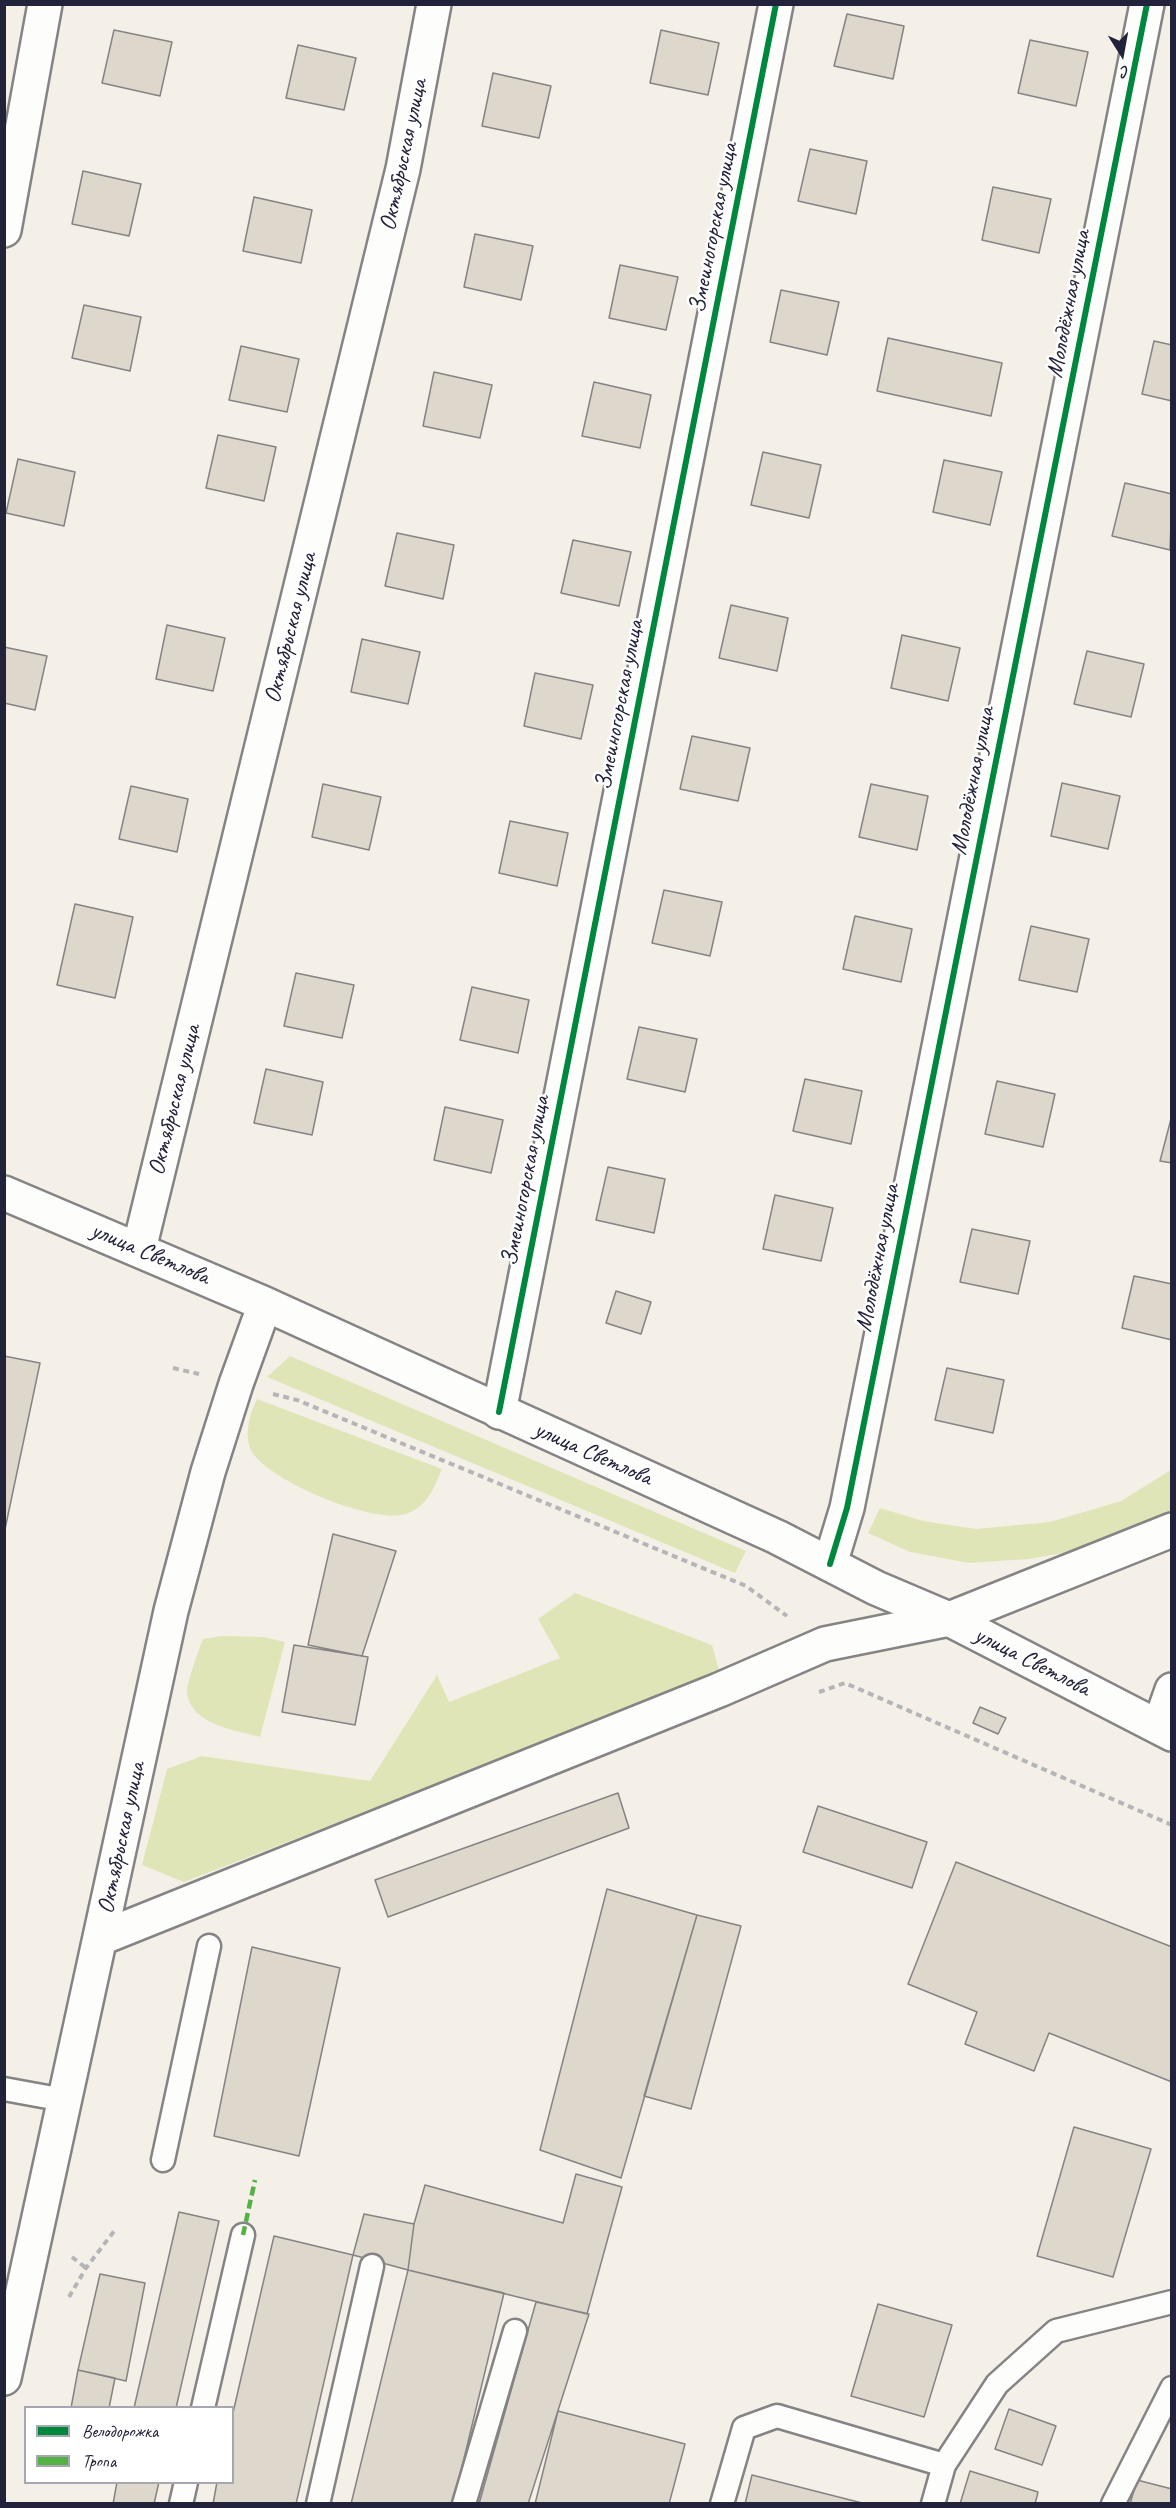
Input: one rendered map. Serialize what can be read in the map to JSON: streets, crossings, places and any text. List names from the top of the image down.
{
  "streets": {
    "street": [
      "Октябрьская улица",
      "Змеиногорская улица",
      "Молодёжная улица",
      "улица Светлова"
    ]
  },
  "crossings": [
    ["Октябрьская улица", "улица Светлова"],
    ["Змеиногорская улица", "улица Светлова"],
    ["Молодёжная улица", "улица Светлова"]
  ],
  "legend": ["Велодорожка", "Тропа"],
  "north": "bottom"
}
